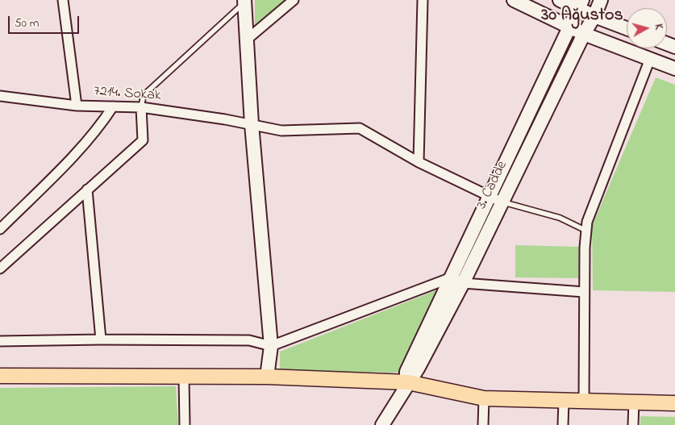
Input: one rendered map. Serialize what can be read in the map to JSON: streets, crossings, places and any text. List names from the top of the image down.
{
  "streets": {
    "street": ["7214. Sokak", "3. Cadde"]
  },
  "crossings": [
    ["7214. Sokak", "3. Cadde"]
  ],
  "districts": ["30 Ağustos"],
  "scale_bar": "50 m",
  "north": "right"
}
